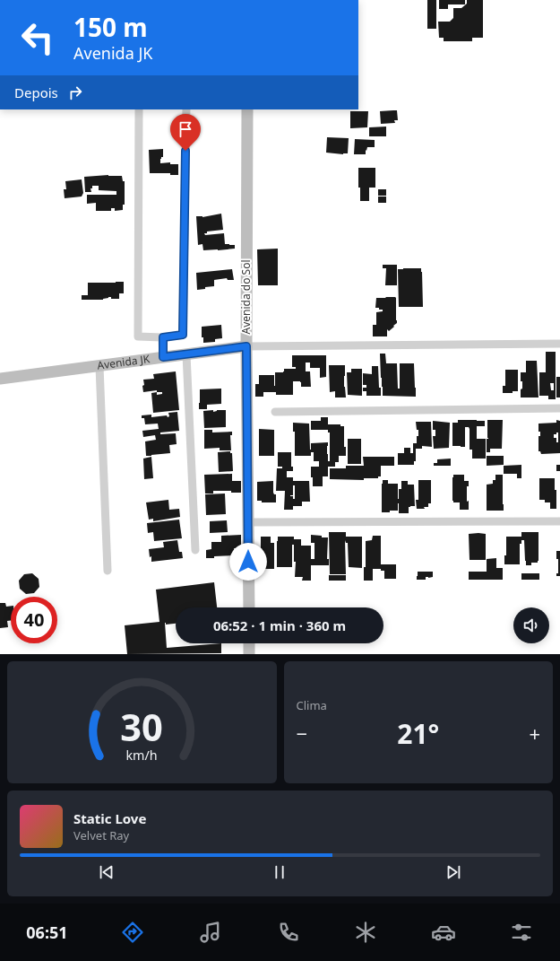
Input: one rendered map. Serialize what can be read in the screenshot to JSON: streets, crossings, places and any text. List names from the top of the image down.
{
  "streets": {
    "street": ["Avenida do Sol", "Avenida JK"]
  },
  "crossings": [
    ["Avenida do Sol", "Avenida JK"]
  ],
  "page": {
    "turn": ["150 m", "Avenida JK"],
    "then": "Depois",
    "limit": "40",
    "trip": "06:52 · 1 min · 360 m",
    "tile": "Clima",
    "heat": ["−", "21°", "+"],
    "song": ["Static Love", "Velvet Ray"],
    "tabs": "06:51",
    "gauge": ["30", "km/h"]
  }
}
